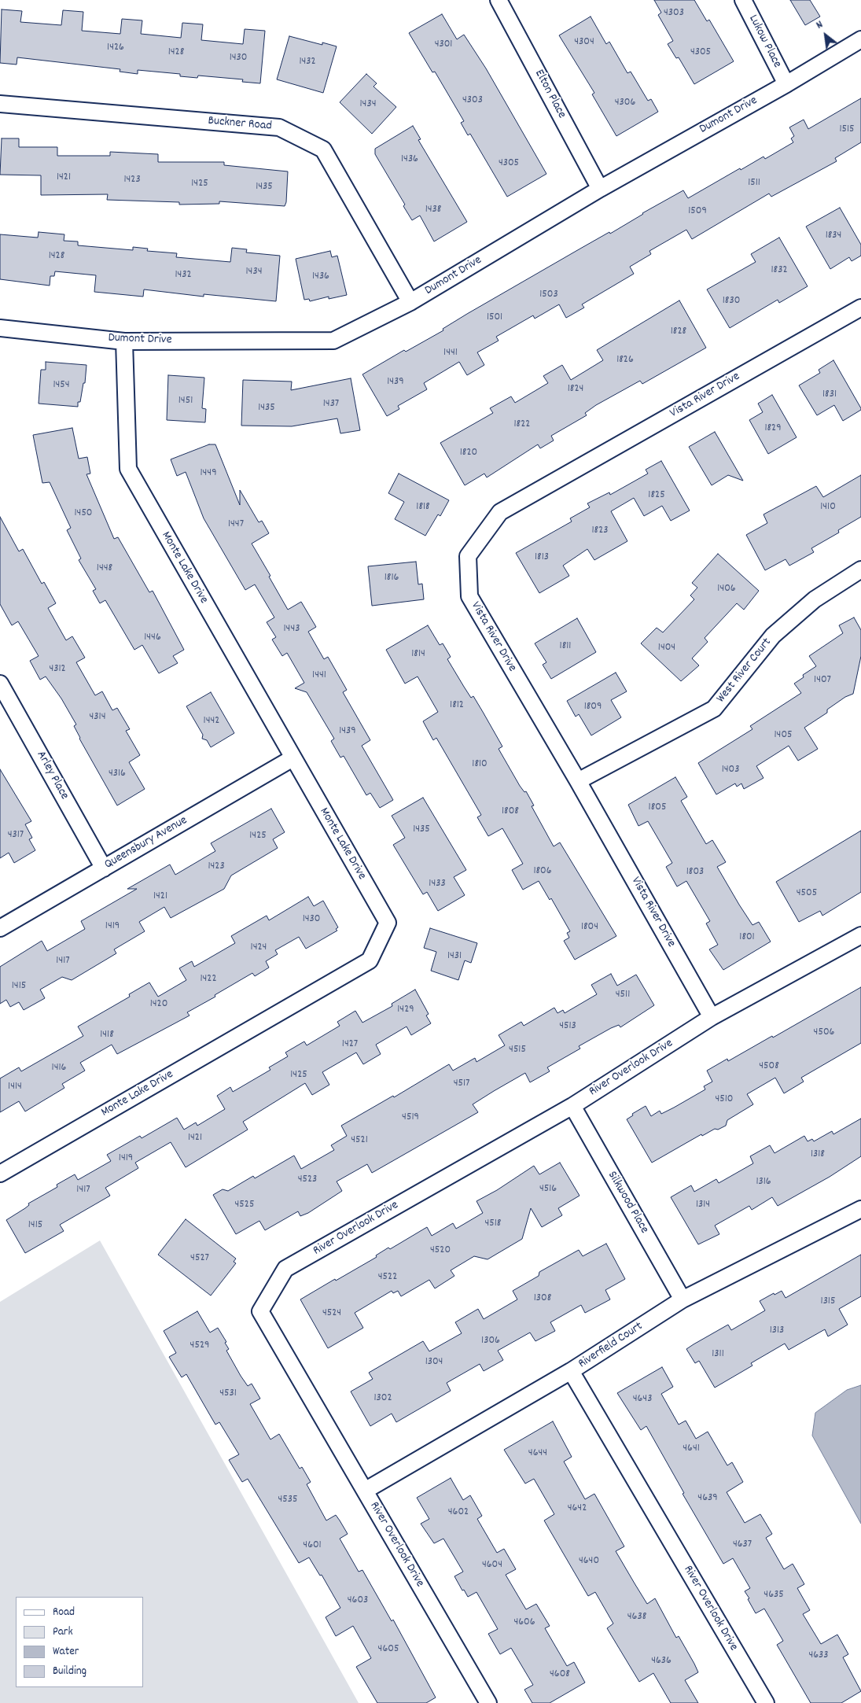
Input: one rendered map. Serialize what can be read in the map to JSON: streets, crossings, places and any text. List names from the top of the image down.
{
  "streets": {
    "street": [
      "Lukow Place",
      "Elton Place",
      "Dumont Drive",
      "Buckner Road",
      "Vista River Drive",
      "Monte Lake Drive",
      "West River Court",
      "Arley Place",
      "Queensbury Avenue",
      "River Overlook Drive",
      "Silkwood Place",
      "Riverfield Court"
    ]
  },
  "crossings": [
    ["Lukow Place", "Dumont Drive"],
    ["Elton Place", "Dumont Drive"],
    ["Dumont Drive", "Buckner Road"],
    ["Dumont Drive", "Monte Lake Drive"],
    ["Vista River Drive", "West River Court"],
    ["Vista River Drive", "River Overlook Drive"],
    ["Monte Lake Drive", "Queensbury Avenue"],
    ["Arley Place", "Queensbury Avenue"],
    ["River Overlook Drive", "Silkwood Place"],
    ["River Overlook Drive", "Riverfield Court"],
    ["Silkwood Place", "Riverfield Court"]
  ],
  "house_numbers": [
    "4303",
    "4304",
    "4301",
    "1426",
    "1428",
    "4305",
    "1430",
    "1432",
    "4303",
    "4306",
    "1434",
    "1515",
    "1436",
    "4305",
    "1421",
    "1423",
    "1511",
    "1425",
    "1435",
    "1438",
    "1509",
    "1834",
    "1428",
    "1832",
    "1434",
    "1432",
    "1436",
    "1503",
    "1830",
    "1501",
    "1828",
    "1441",
    "1826",
    "1439",
    "1454",
    "1824",
    "1831",
    "1451",
    "1437",
    "1435",
    "1822",
    "1829",
    "1820",
    "1449",
    "1825",
    "1818",
    "1410",
    "1450",
    "1447",
    "1823",
    "1813",
    "1448",
    "1816",
    "1406",
    "1443",
    "1446",
    "1811",
    "1404",
    "1814",
    "4312",
    "1441",
    "1407",
    "1812",
    "1809",
    "4314",
    "1442",
    "1439",
    "1405",
    "1810",
    "1403",
    "4316",
    "1805",
    "1808",
    "1435",
    "4317",
    "1425",
    "1423",
    "1806",
    "1803",
    "1433",
    "4505",
    "1421",
    "1430",
    "1419",
    "1804",
    "1801",
    "1424",
    "1431",
    "1417",
    "1422",
    "1415",
    "4511",
    "1420",
    "1429",
    "4513",
    "4506",
    "1418",
    "1427",
    "4515",
    "4508",
    "1416",
    "1425",
    "4517",
    "1414",
    "4510",
    "4519",
    "1421",
    "4521",
    "1318",
    "1419",
    "4523",
    "1316",
    "4516",
    "1417",
    "4525",
    "1314",
    "4518",
    "1415",
    "4520",
    "4527",
    "4522",
    "1308",
    "1315",
    "4524",
    "1313",
    "1306",
    "4529",
    "1311",
    "1304",
    "4531",
    "1302",
    "4643",
    "4641",
    "4644",
    "4639",
    "4535",
    "4642",
    "4602",
    "4637",
    "4601",
    "4640",
    "4604",
    "4635",
    "4603",
    "4638",
    "4606",
    "4605",
    "4633",
    "4636",
    "4608"
  ],
  "legend": [
    "Road",
    "Park",
    "Water",
    "Building"
  ],
  "north": "top left"
}
